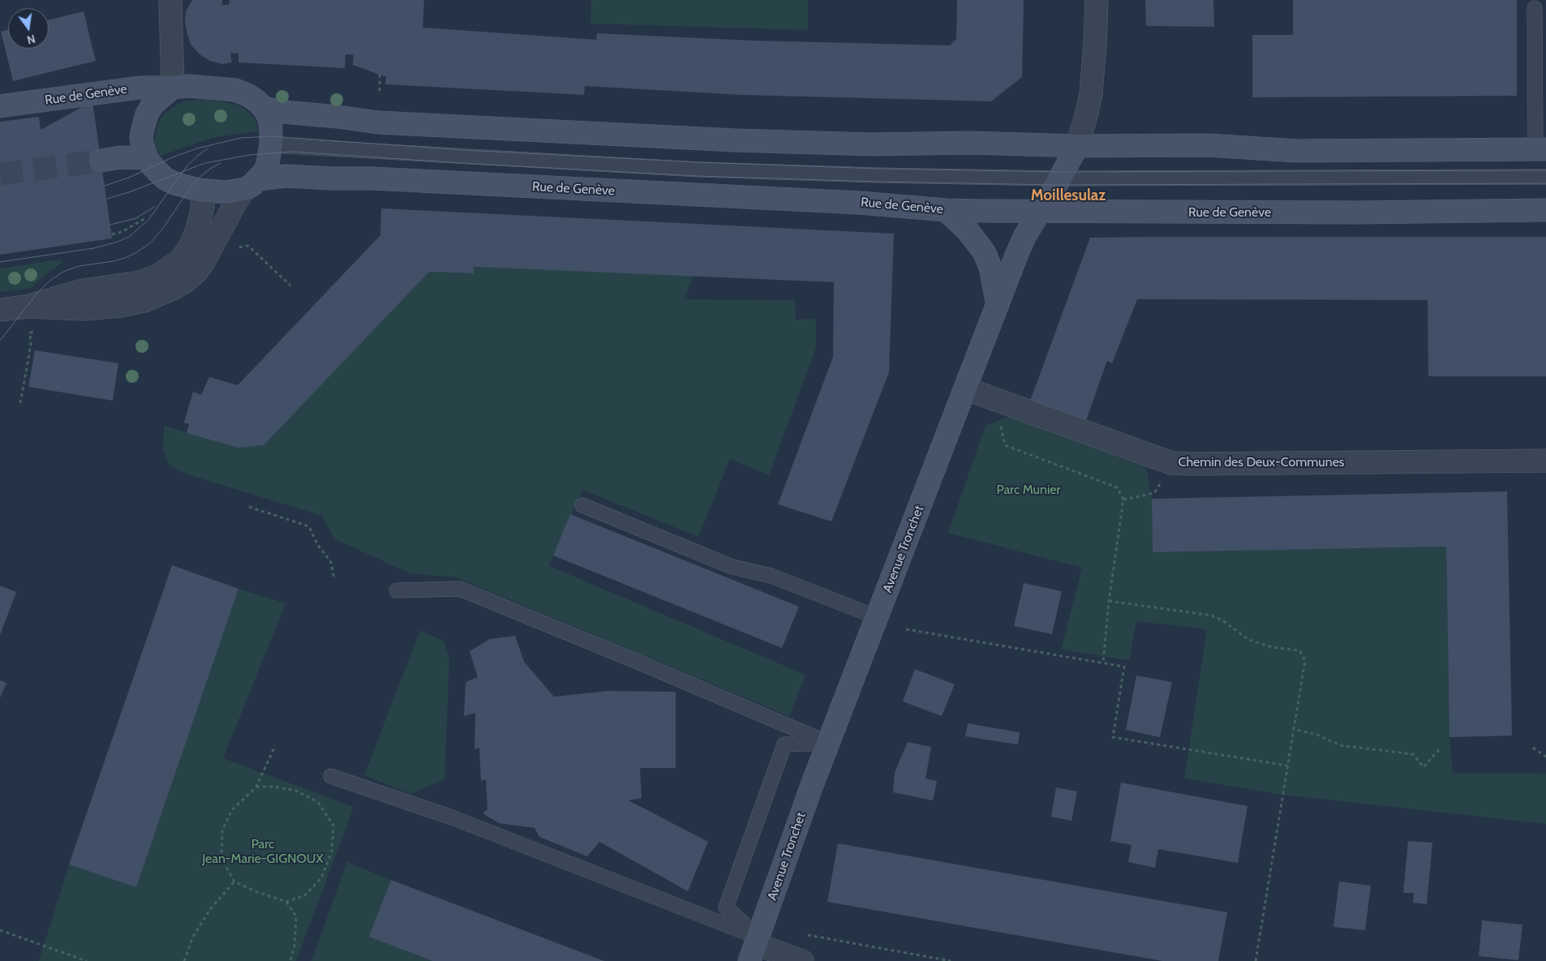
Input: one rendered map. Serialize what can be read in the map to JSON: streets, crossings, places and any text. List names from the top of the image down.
{
  "streets": {
    "main road": ["Rue de Genève", "Avenue Tronchet"],
    "street": ["Chemin des Deux-Communes"]
  },
  "crossings": [
    ["Rue de Genève", "Avenue Tronchet"],
    ["Chemin des Deux-Communes", "Avenue Tronchet"]
  ],
  "districts": ["Moillesulaz"],
  "parks": ["Parc Munier", "Parc Jean-Marie-GIGNOUX"],
  "north": "bottom"
}
